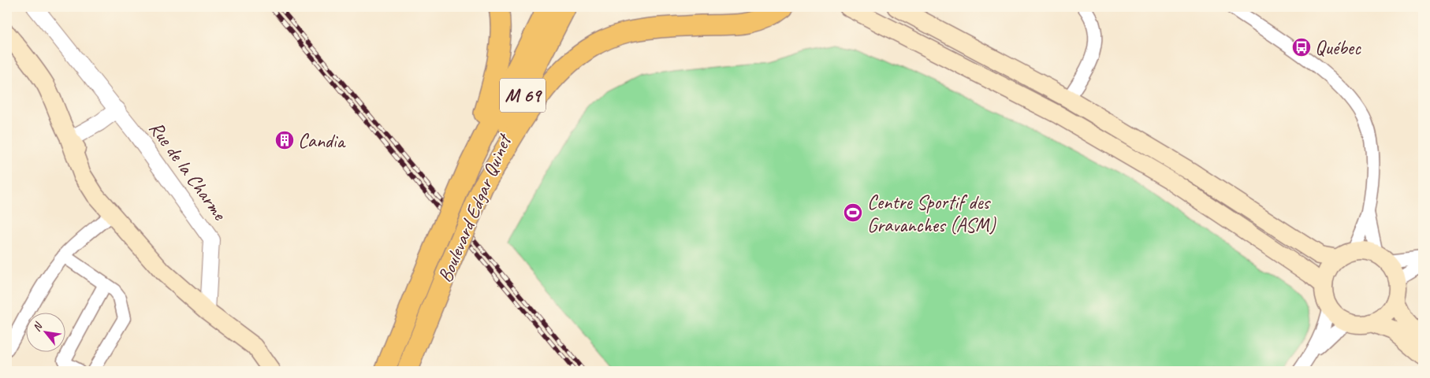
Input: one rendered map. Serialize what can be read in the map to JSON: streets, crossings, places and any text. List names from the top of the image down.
{
  "streets": {
    "main road": ["M 69", "Boulevard Edgar Quinet"],
    "street": ["Rue de la Charme"]
  },
  "crossings": [
    ["M 69", "Boulevard Edgar Quinet"]
  ],
  "places": {
    "bus stop": ["Québec"],
    "building": ["Candia"],
    "sports": ["Centre Sportif des Gravanches (ASM)"]
  },
  "north": "top left"
}
